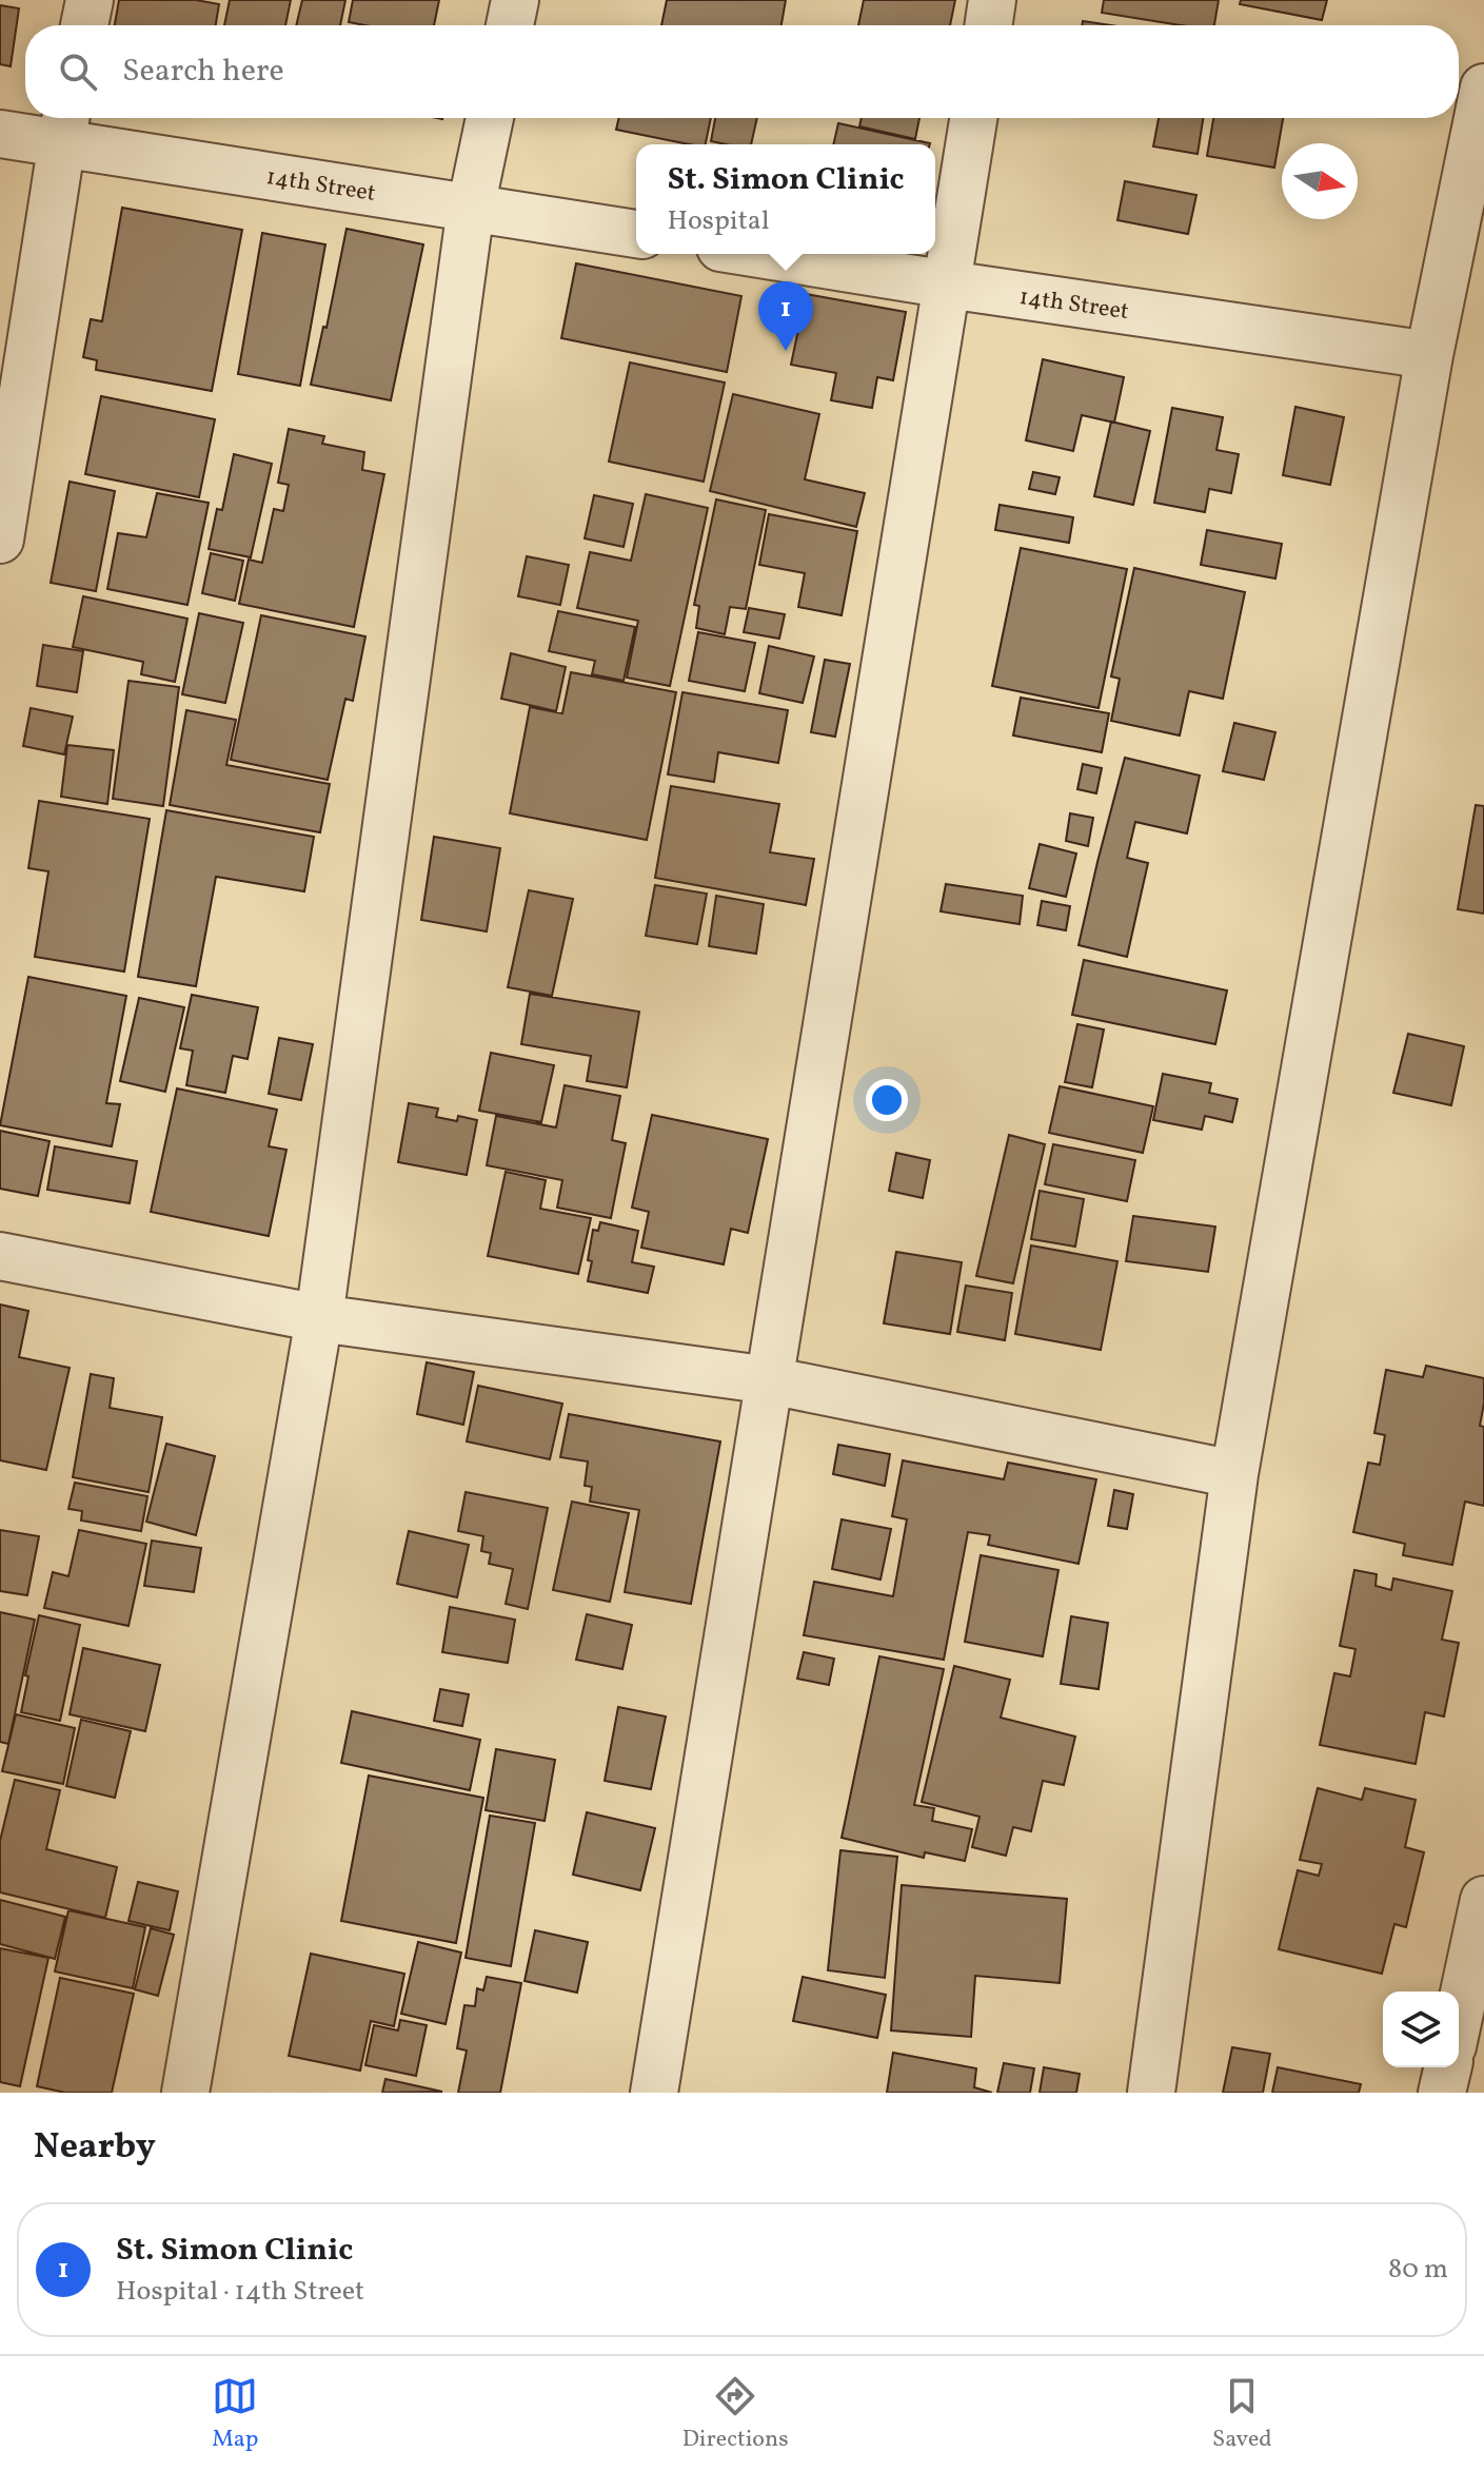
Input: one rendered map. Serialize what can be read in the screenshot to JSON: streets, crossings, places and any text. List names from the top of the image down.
{
  "streets": {
    "street": ["14th Street"]
  },
  "north": "right",
  "page": {
    "search": "Search here",
    "popup": ["St. Simon Clinic", "Hospital"],
    "pins": "1",
    "heading": "Nearby",
    "list": [
      {
        "mark": "1",
        "name": "St. Simon Clinic",
        "note": "Hospital · 14th Street",
        "value": "80 m"
      }
    ],
    "nav": ["Map", "Directions", "Saved"]
  }
}
